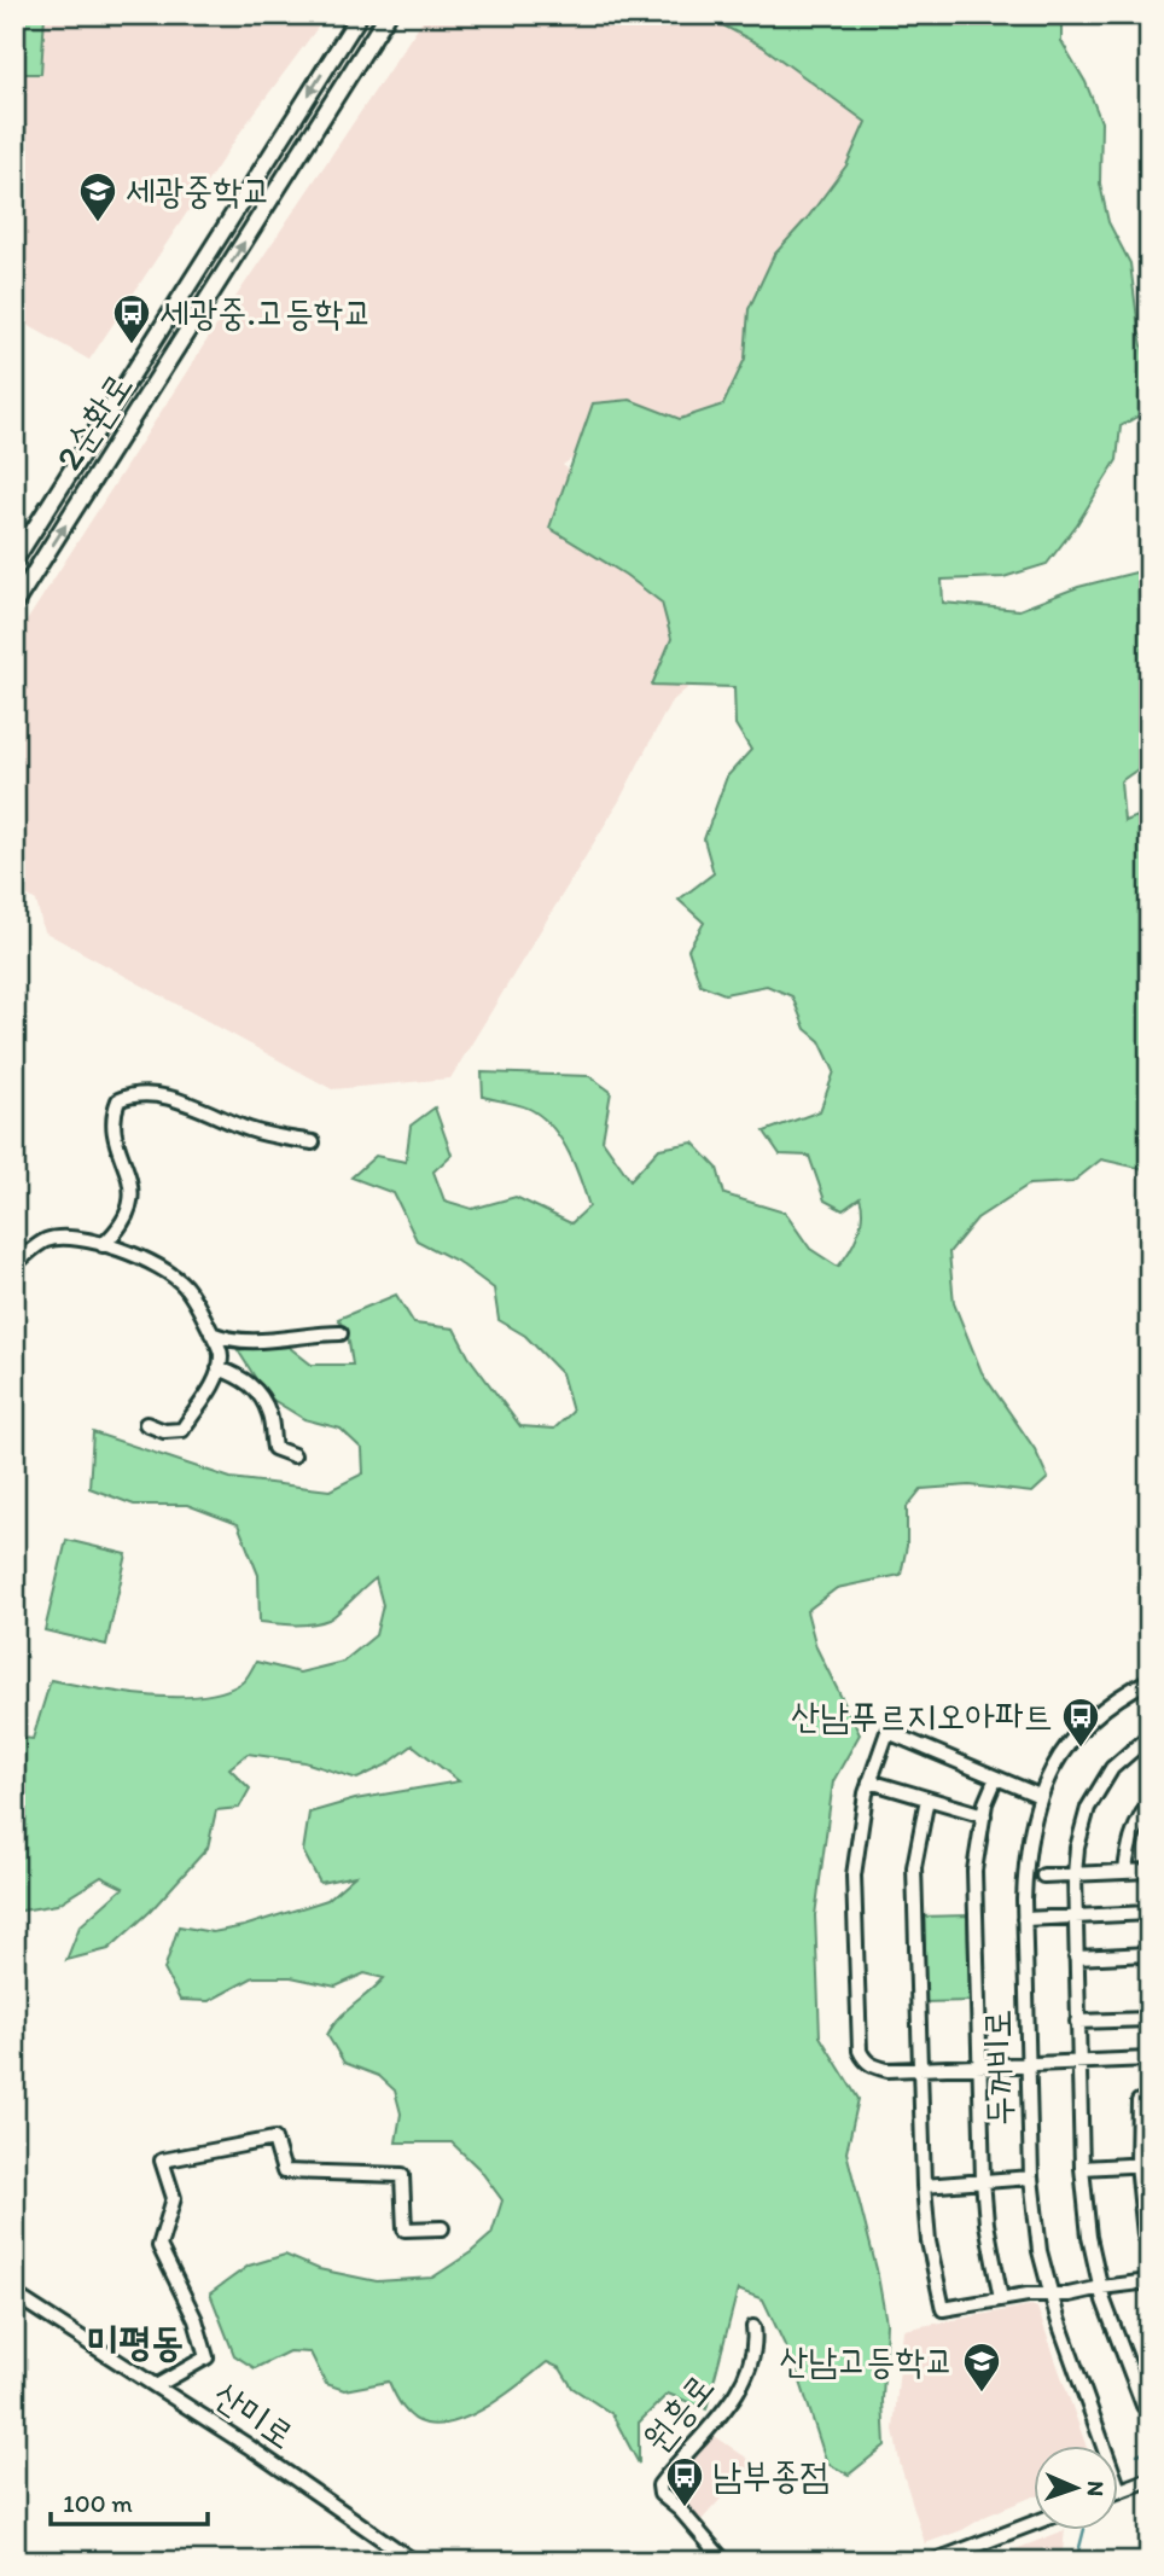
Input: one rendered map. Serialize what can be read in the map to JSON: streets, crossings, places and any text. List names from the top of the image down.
{
  "streets": {
    "street": [
      "2순환로",
      "두꺼비로",
      "원흥로",
      "산미로"
    ]
  },
  "districts": ["미평동"],
  "places": {
    "school or university": ["세광중학교", "산남고등학교"],
    "bus stop": ["세광중.고등학교", "산남푸르지오아파트", "남부종점"]
  },
  "scale_bar": "100 m",
  "north": "right"
}
